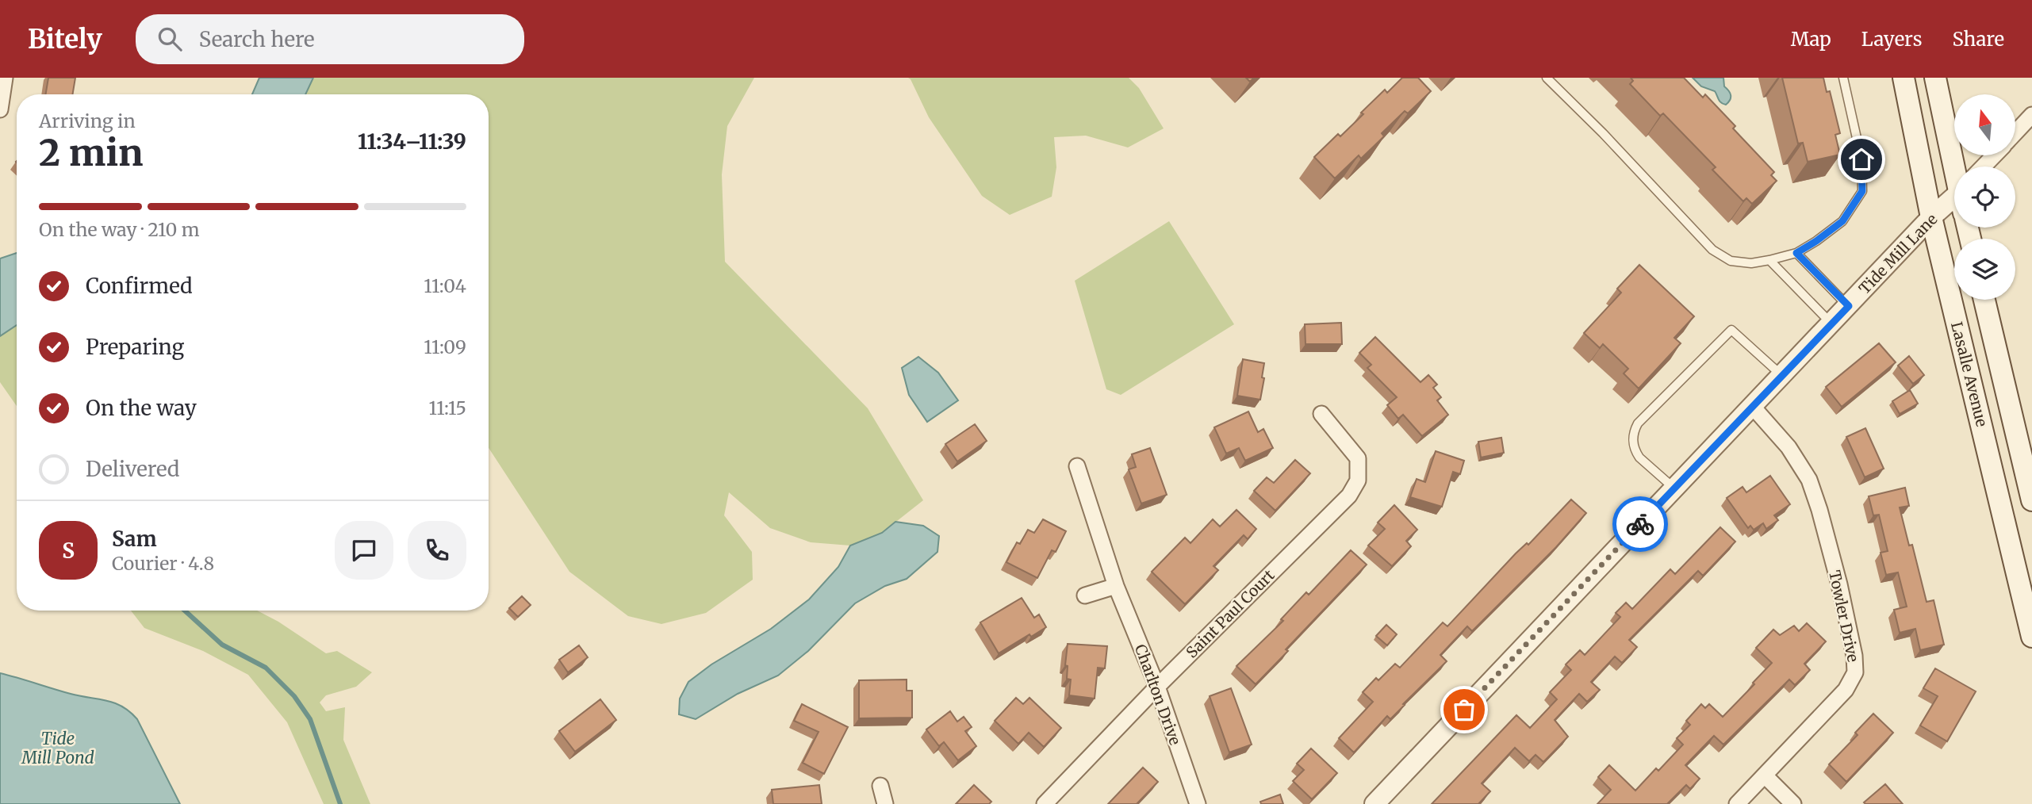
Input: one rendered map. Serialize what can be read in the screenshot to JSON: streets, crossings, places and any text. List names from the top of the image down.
{
  "streets": {
    "main road": ["Lasalle Avenue"],
    "street": [
      "Tide Mill Lane",
      "Saint Paul Court",
      "Towler Drive",
      "Charlton Drive"
    ]
  },
  "crossings": [
    ["Tide Mill Lane", "Lasalle Avenue"],
    ["Tide Mill Lane", "Towler Drive"],
    ["Saint Paul Court", "Charlton Drive"]
  ],
  "water": ["Tide Mill Pond"],
  "north": "top",
  "page": {
    "header": "Bitely",
    "search": "Search here",
    "nav": ["Map", "Layers", "Share"],
    "heading": ["2 min", "Arriving in", "11:34–11:39"],
    "panel": ["Sam", "Courier · 4.8"],
    "bar": "On the way · 210 m",
    "list": [
      ["Confirmed", "11:04"],
      ["Preparing", "11:09"],
      ["On the way", "11:15"],
      "Delivered"
    ],
    "round": "S"
  }
}
